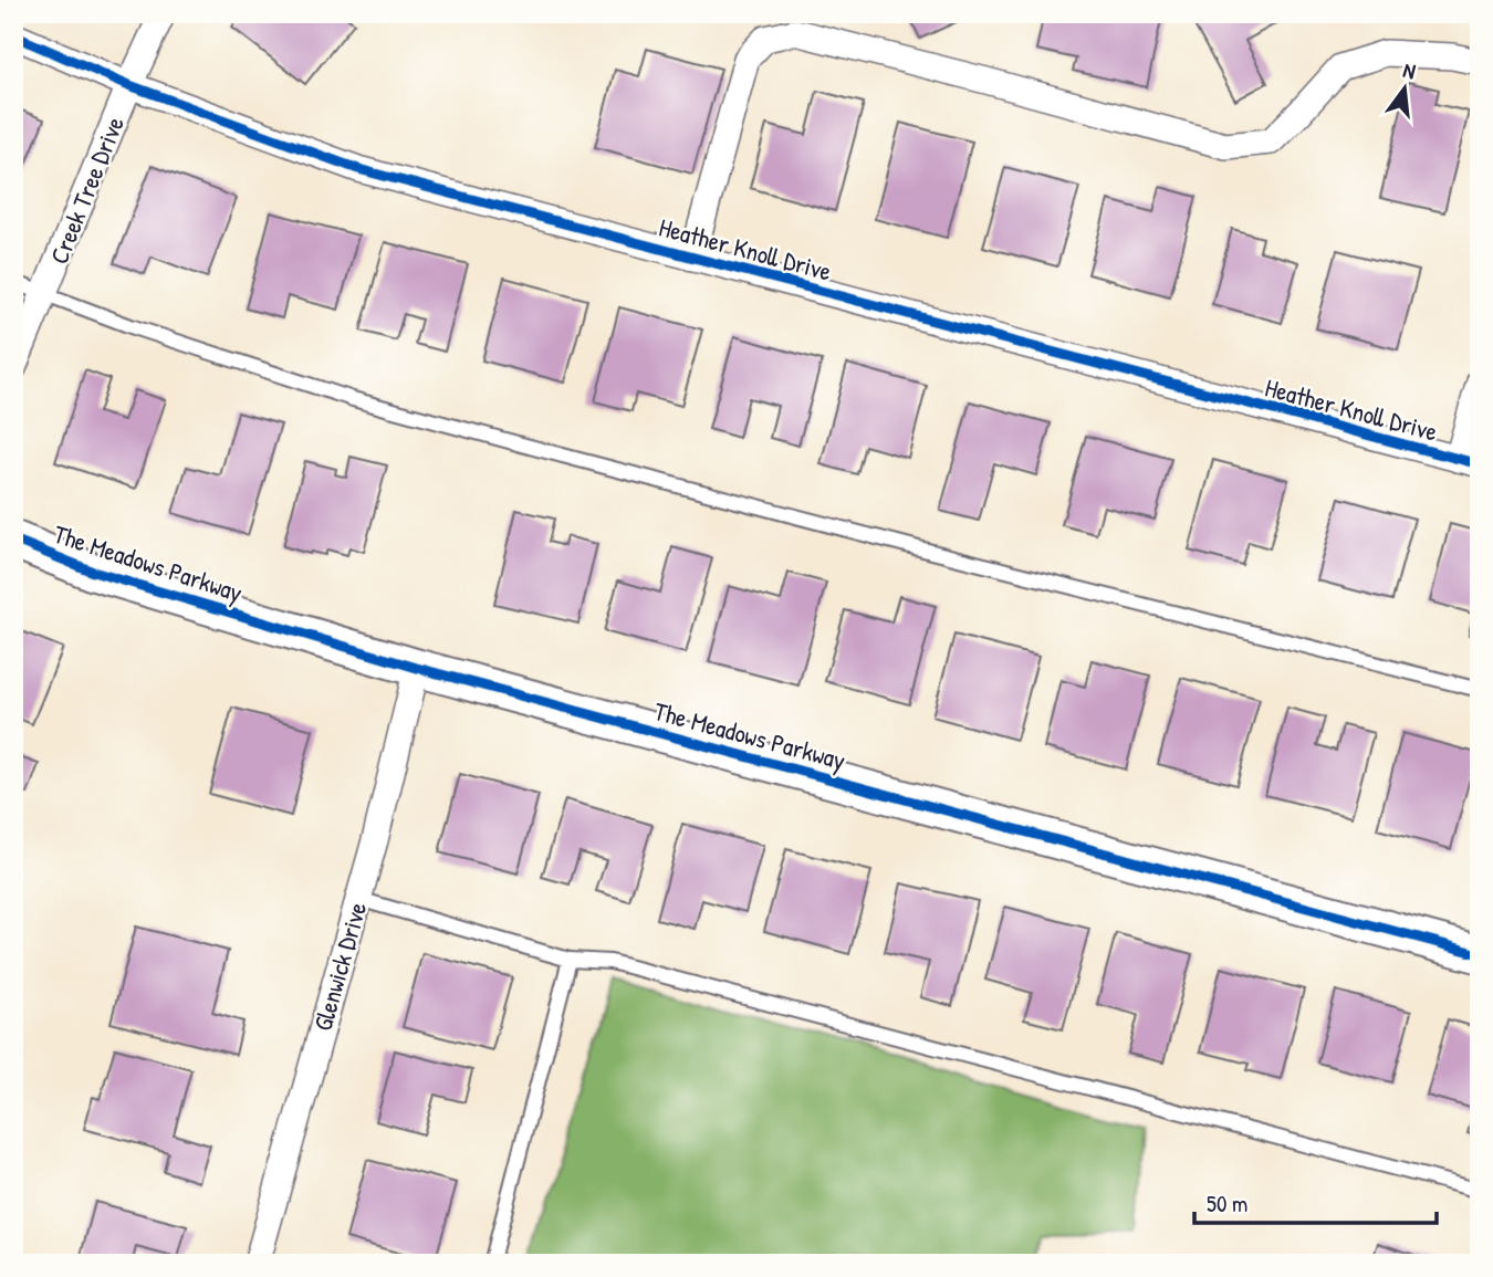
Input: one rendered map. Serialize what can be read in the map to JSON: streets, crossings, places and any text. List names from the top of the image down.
{
  "streets": {
    "street": [
      "Creek Tree Drive",
      "Heather Knoll Drive",
      "The Meadows Parkway",
      "Glenwick Drive"
    ]
  },
  "crossings": [
    ["Creek Tree Drive", "Heather Knoll Drive"],
    ["The Meadows Parkway", "Glenwick Drive"]
  ],
  "scale_bar": "50 m",
  "north": "top"
}
